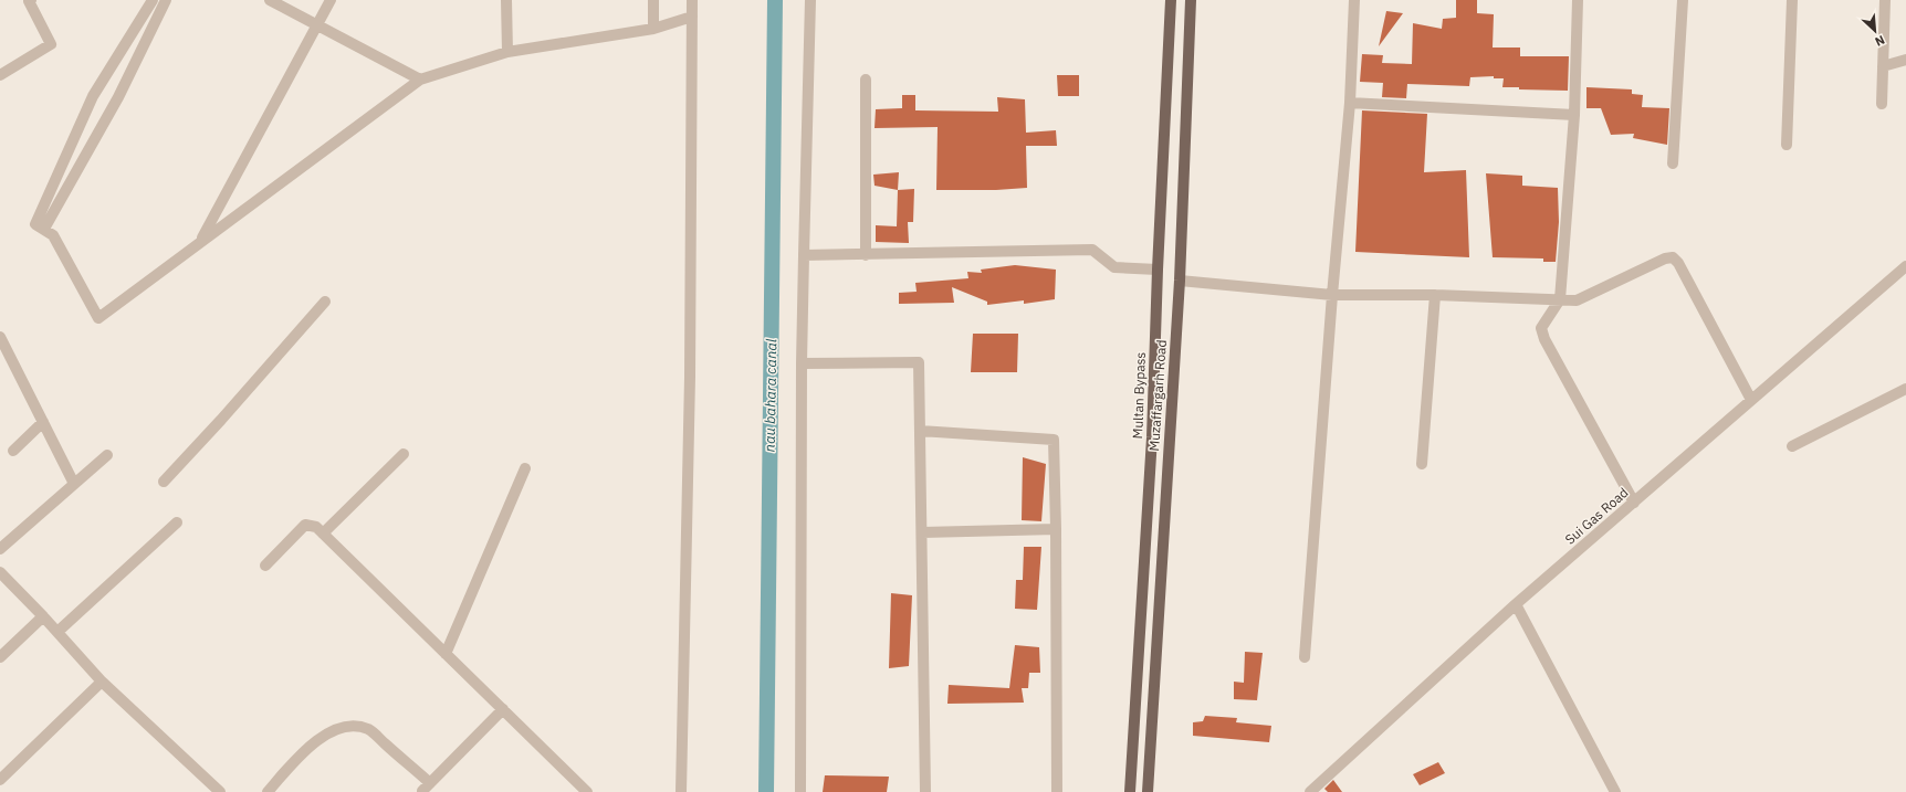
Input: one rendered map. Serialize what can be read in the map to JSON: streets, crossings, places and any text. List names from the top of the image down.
{
  "streets": {
    "main road": ["Multan Bypass", "Muzaffargarh Road"],
    "street": ["Sui Gas Road"]
  },
  "water": ["nau bahara canal"],
  "north": "bottom right"
}
